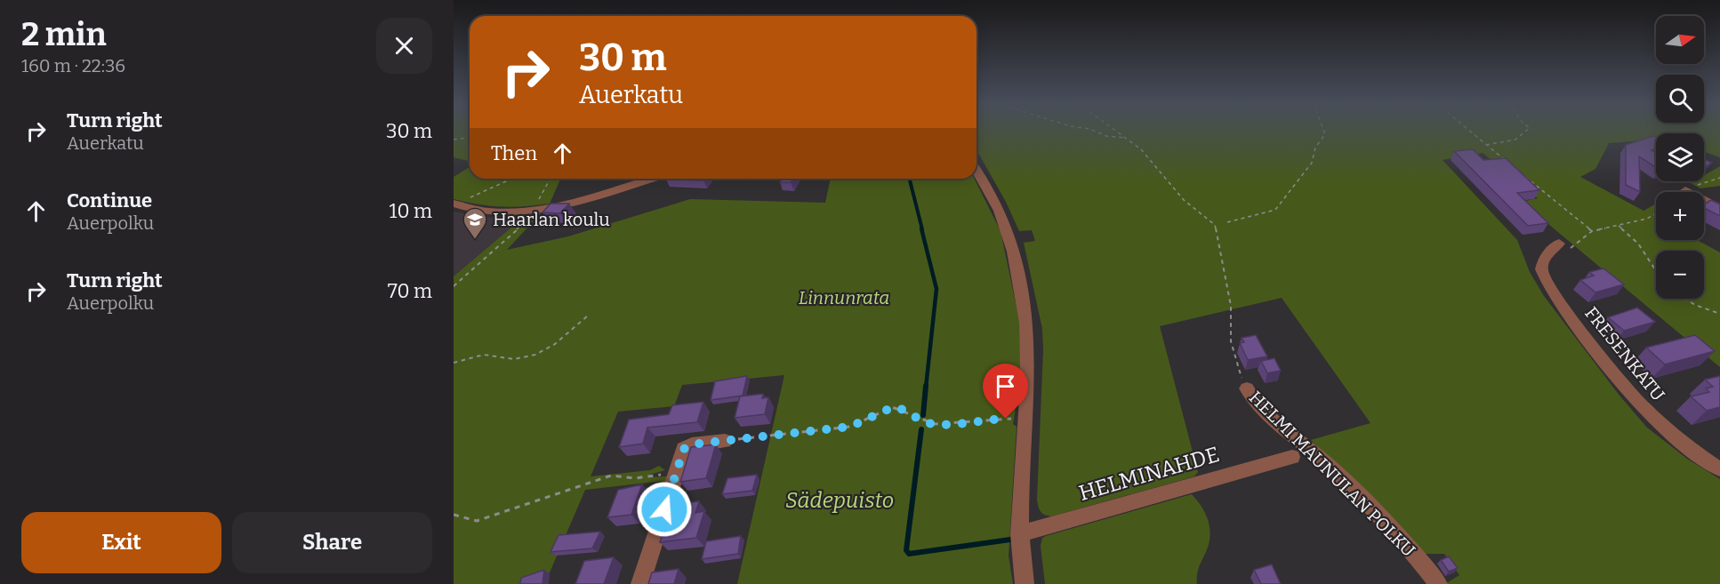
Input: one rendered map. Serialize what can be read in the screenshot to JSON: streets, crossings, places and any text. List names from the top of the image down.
{
  "streets": {
    "street": ["FRESENKATU", "HELMINAHDE", "HELMI MAUNULAN POLKU"]
  },
  "parks": ["Linnunrata", "Sädepuisto"],
  "places": {
    "school or university": ["Haarlan koulu"]
  },
  "north": "right",
  "page": {
    "heading": ["2 min", "160 m · 22:36"],
    "map_buttons": ["+", "−"],
    "turn": ["30 m", "Auerkatu"],
    "list": [
      {
        "name": "Turn right",
        "note": "Auerkatu",
        "value": "30 m"
      },
      {
        "name": "Continue",
        "note": "Auerpolku",
        "value": "10 m"
      },
      {
        "name": "Turn right",
        "note": "Auerpolku",
        "value": "70 m"
      }
    ],
    "then": "Then",
    "buttons": ["Exit", "Share"]
  }
}
